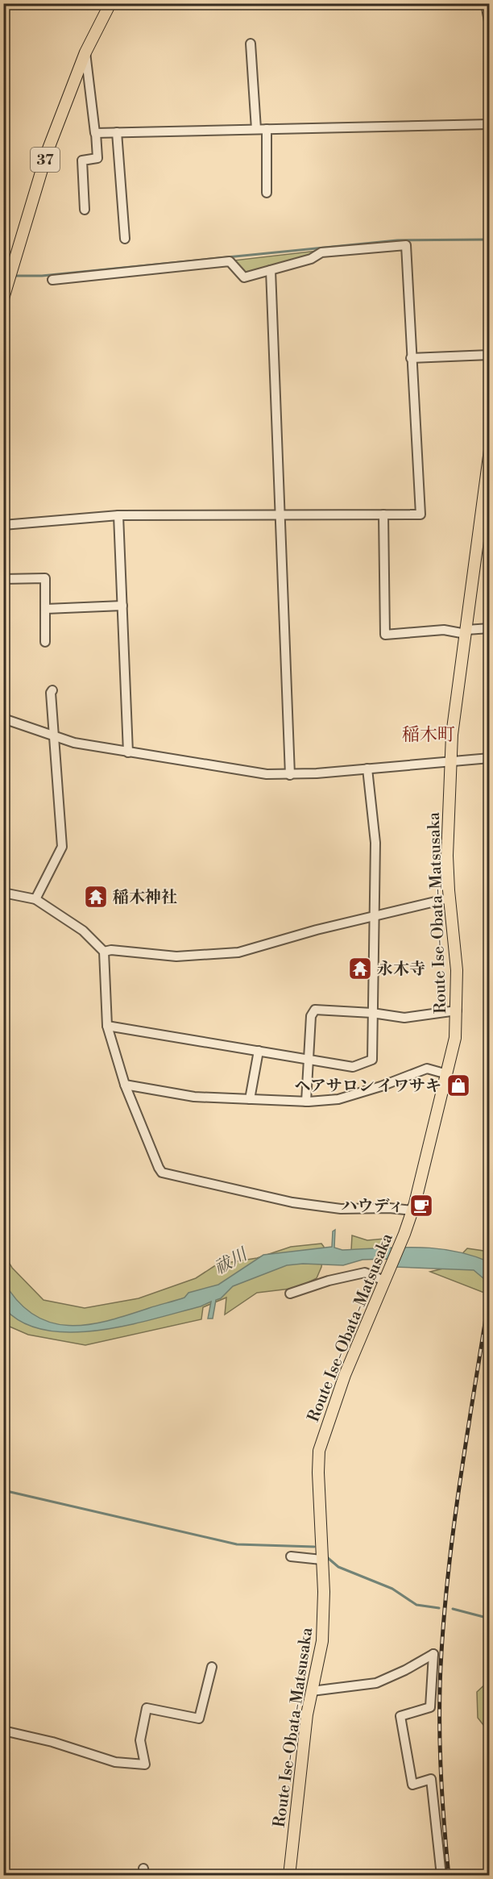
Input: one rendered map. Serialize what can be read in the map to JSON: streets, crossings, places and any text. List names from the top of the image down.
{
  "streets": {
    "main road": ["37", "Route Ise-Obata-Matsusaka"]
  },
  "districts": ["稲木町"],
  "water": ["祓川"],
  "places": {
    "temple": ["稲木神社", "永木寺"],
    "shop": ["ヘアサロン イワサキ"],
    "cafe": ["ハウディ"]
  }
}
